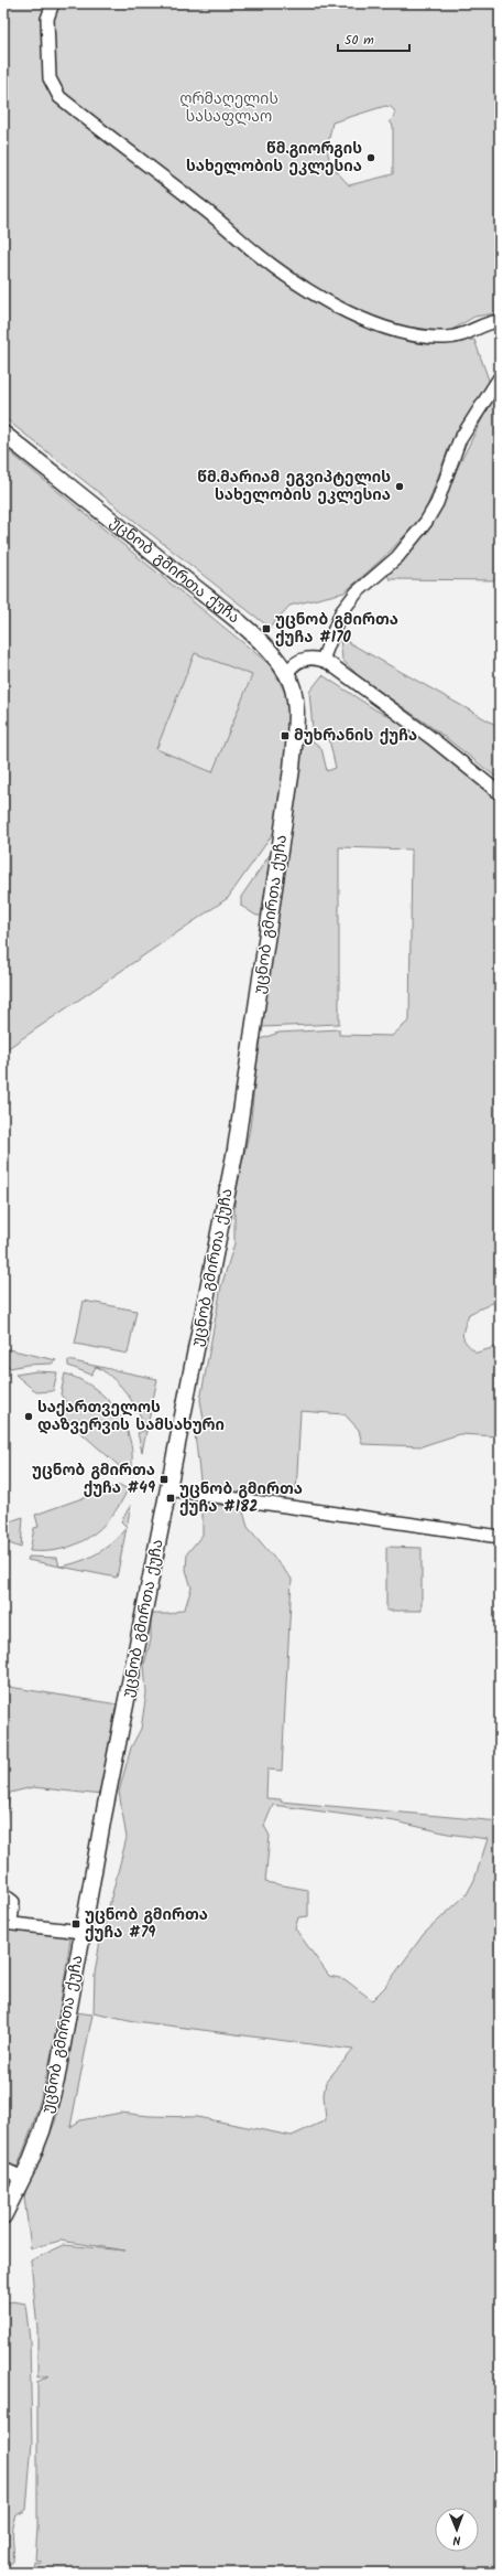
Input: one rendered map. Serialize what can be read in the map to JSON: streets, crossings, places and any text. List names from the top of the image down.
{
  "streets": {
    "main road": ["უცნობ გმირთა ქუჩა"]
  },
  "parks": ["ღრმაღელის სასაფლაო"],
  "places": {
    "other": ["წმ.გიორგის სახელობის ეკლესია", "წმ.მარიამ ეგვიპტელის სახელობის ეკლესია", "საქართველოს დაზვერვის სამსახური"],
    "transit": [
      "უცნობ გმირთა ქუჩა #170",
      "მუხრანის ქუჩა",
      "უცნობ გმირთა ქუჩა #49",
      "უცნობ გმირთა ქუჩა #182",
      "უცნობ გმირთა ქუჩა #79"
    ]
  },
  "scale_bar": "50 m",
  "north": "bottom"
}
